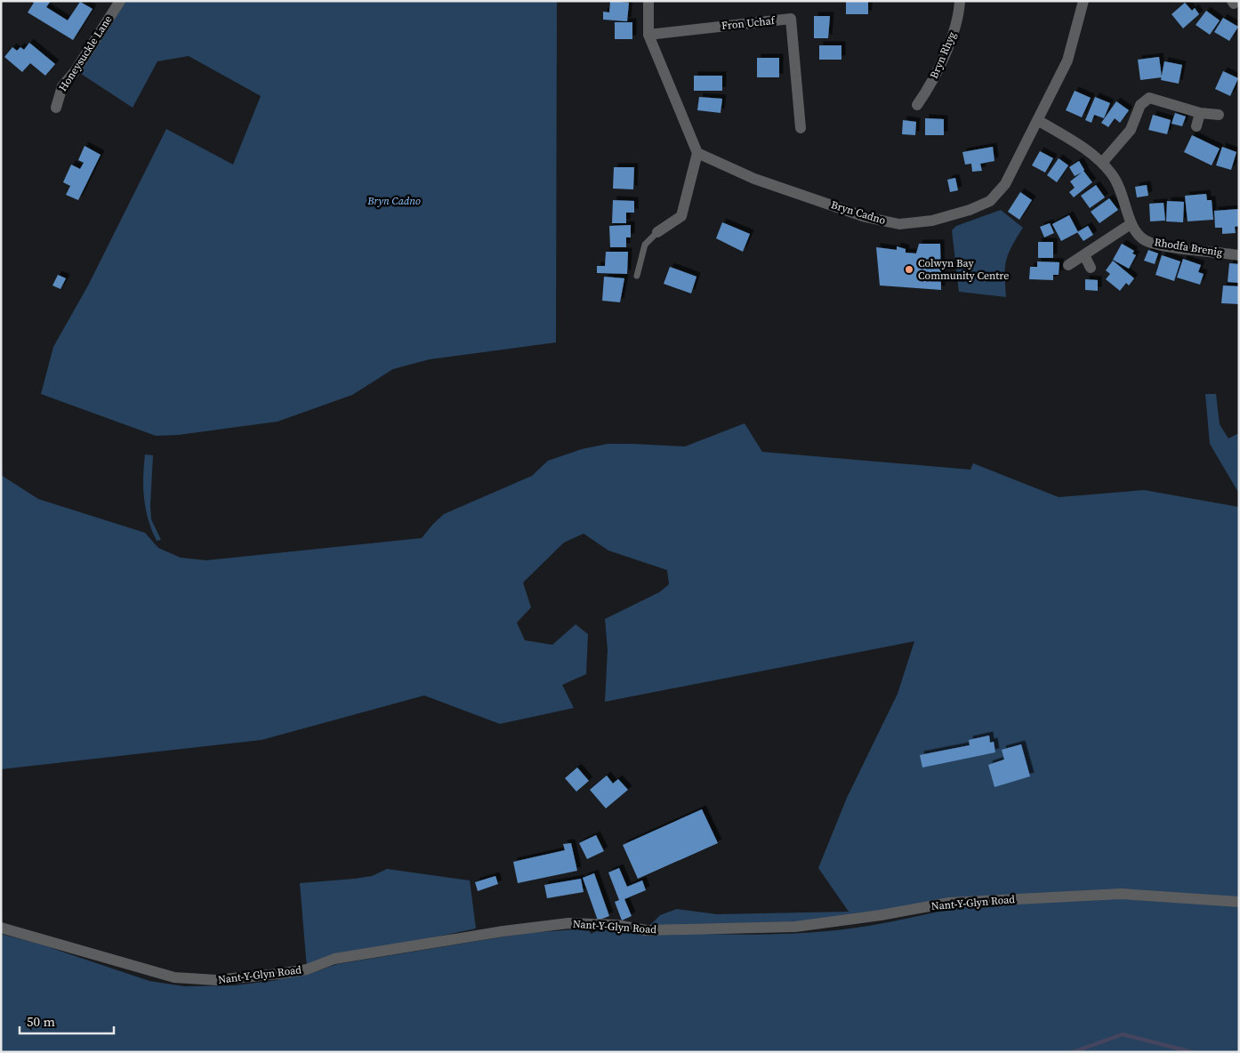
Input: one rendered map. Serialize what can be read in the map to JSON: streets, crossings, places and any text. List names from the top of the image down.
{
  "streets": {
    "street": [
      "Fron Uchaf",
      "Honeysuckle Lane",
      "Bryn Rhyg",
      "Bryn Cadno",
      "Rhodfa Brenig",
      "Nant-Y-Glyn Road"
    ]
  },
  "crossings": [
    ["Bryn Cadno", "Rhodfa Brenig"]
  ],
  "parks": ["Bryn Cadno"],
  "places": ["Colwyn Bay Community Centre"],
  "scale_bar": "50 m"
}
